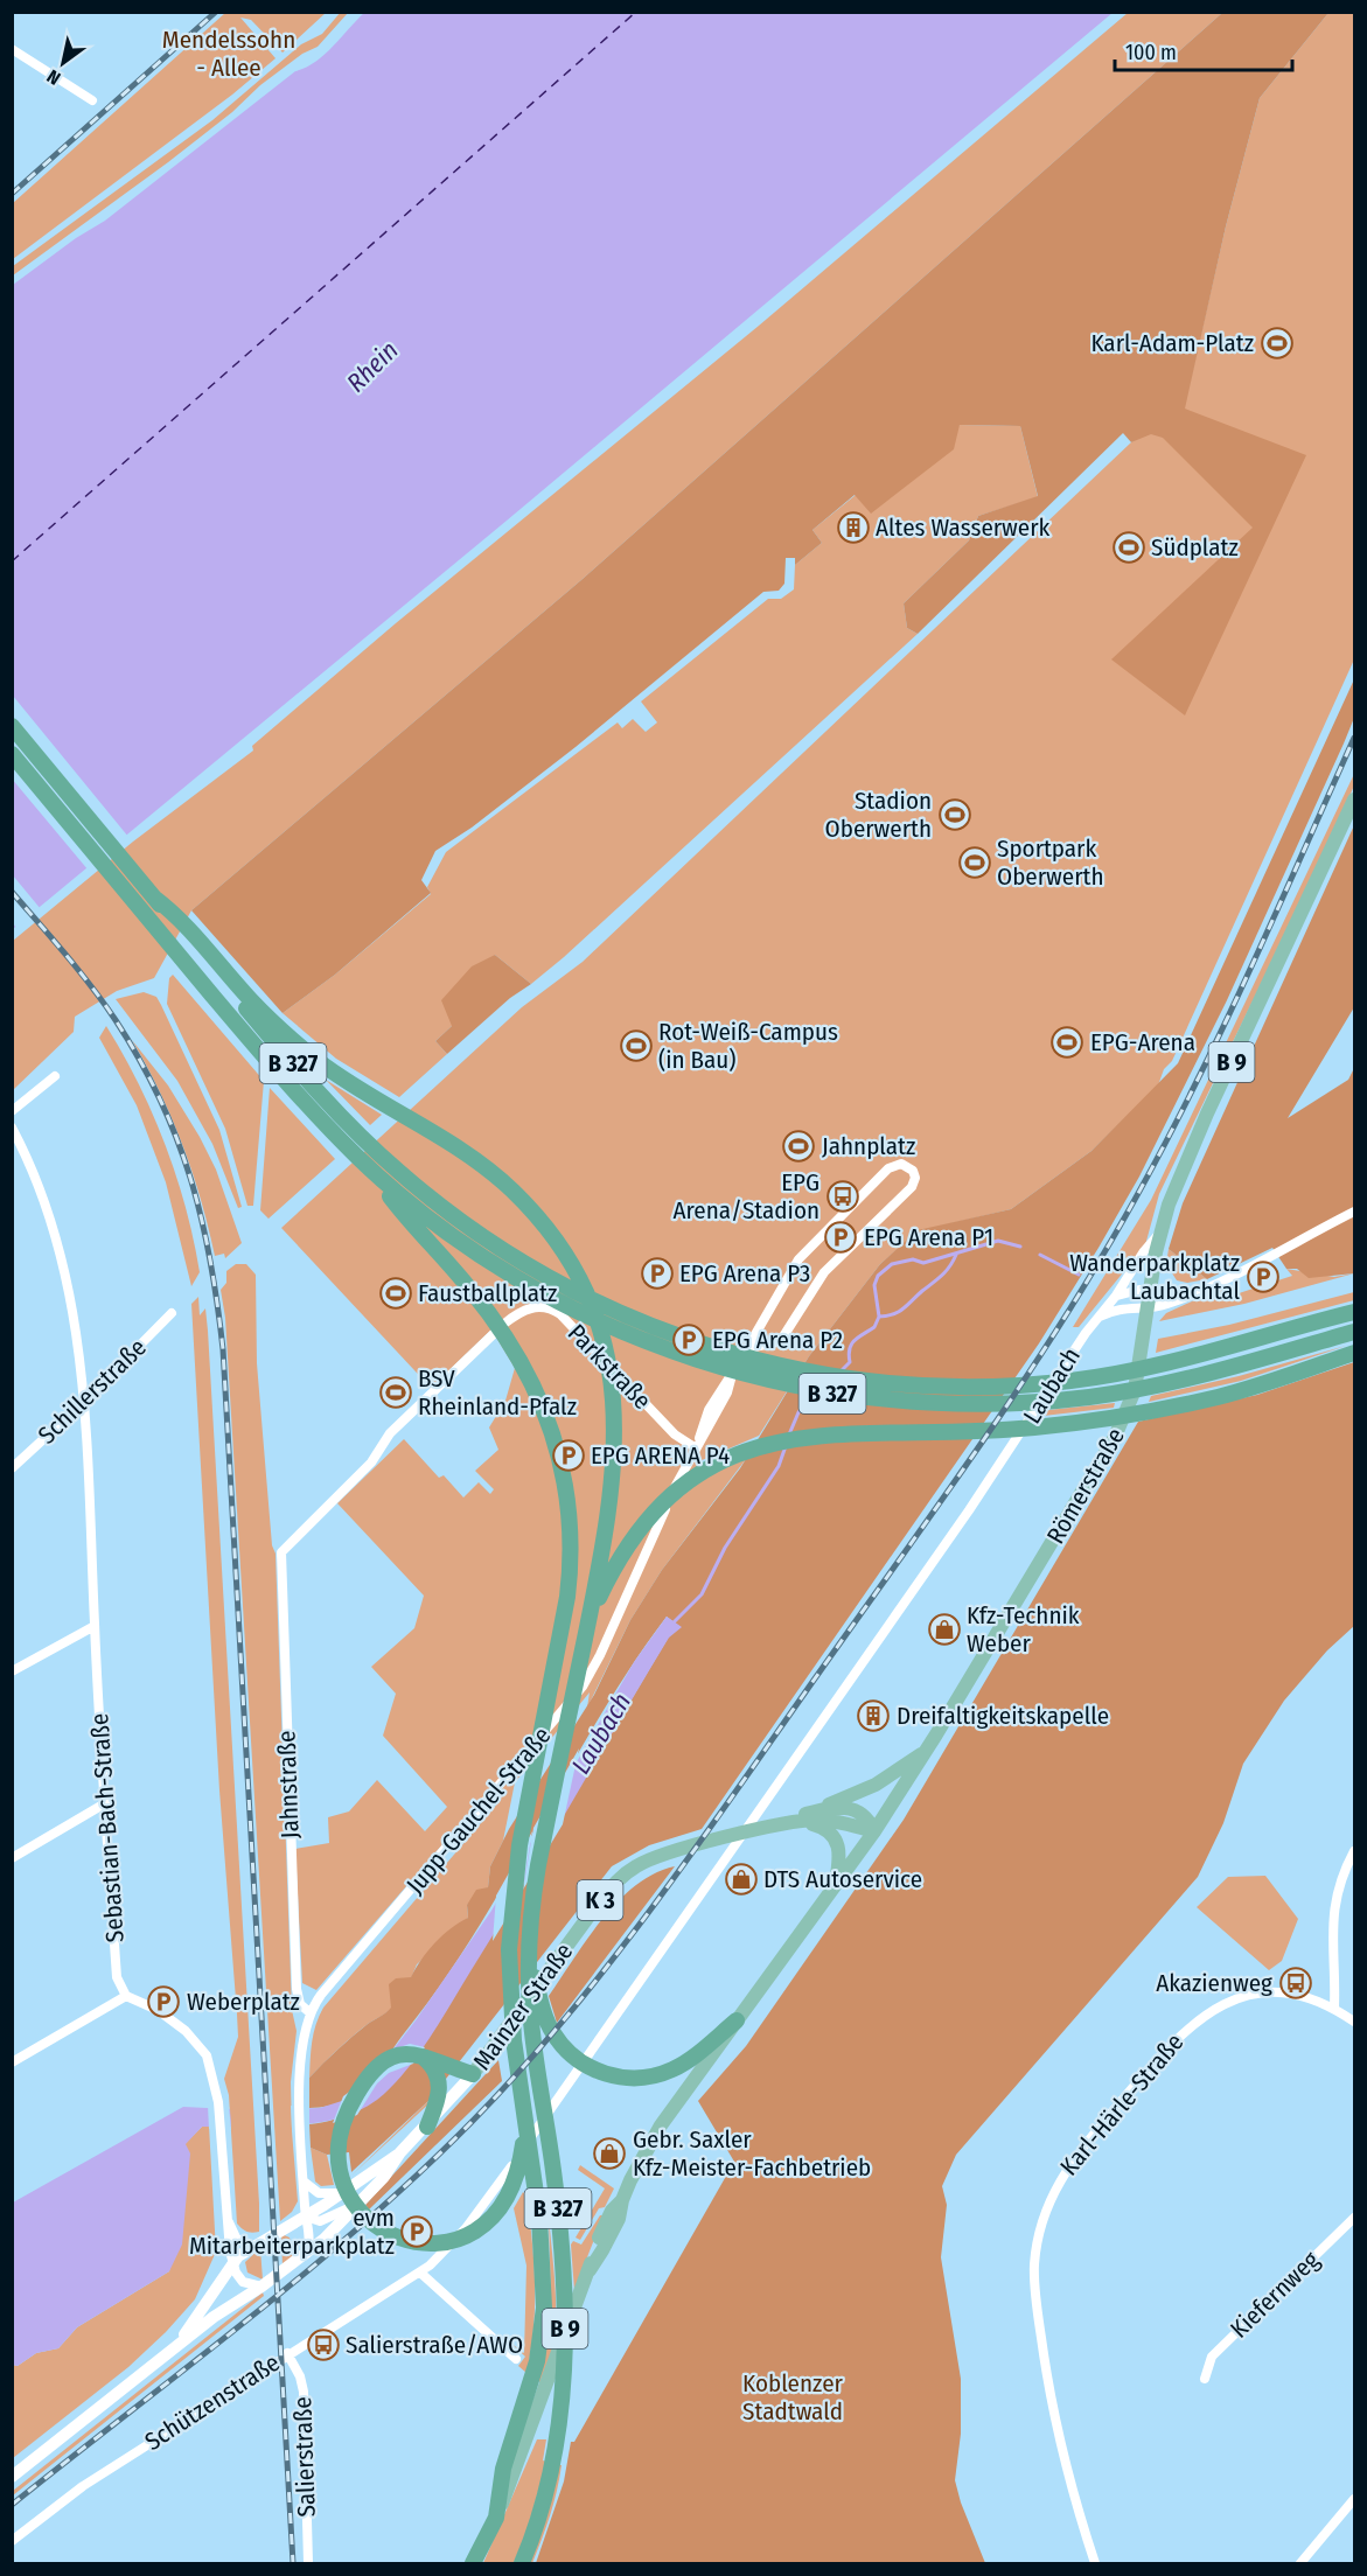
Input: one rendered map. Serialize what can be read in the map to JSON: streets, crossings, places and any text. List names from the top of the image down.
{
  "streets": {
    "highway": ["B 9", "B 327"],
    "main road": ["Römerstraße", "K 3", "Mainzer Straße"],
    "street": [
      "Parkstraße",
      "Laubach",
      "Schillerstraße",
      "Jahnstraße",
      "Jupp-Gauchel-Straße",
      "Sebastian-Bach-Straße",
      "Karl-Härle-Straße",
      "Kiefernweg",
      "Schützenstraße",
      "Salierstraße"
    ]
  },
  "crossings": [
    ["B 9", "B 327"],
    ["B 9", "Römerstraße"],
    ["Parkstraße", "Jahnstraße"],
    ["Parkstraße", "Jupp-Gauchel-Straße"],
    ["Laubach", "Römerstraße"],
    ["Laubach", "Schützenstraße"],
    ["Schillerstraße", "Sebastian-Bach-Straße"],
    ["Römerstraße", "K 3"],
    ["Römerstraße", "Mainzer Straße"],
    ["Jahnstraße", "Jupp-Gauchel-Straße"],
    ["Jupp-Gauchel-Straße", "Mainzer Straße"],
    ["K 3", "Mainzer Straße"],
    ["Schützenstraße", "Salierstraße"]
  ],
  "water": ["Rhein", "Laubach"],
  "parks": ["Mendelssohn - Allee", "Koblenzer Stadtwald"],
  "places": {
    "sports": [
      "Karl-Adam-Platz",
      "Südplatz",
      "Stadion Oberwerth",
      "Sportpark Oberwerth",
      "EPG-Arena",
      "Rot-Weiß-Campus (in Bau)",
      "Jahnplatz",
      "Faustballplatz",
      "BSV Rheinland-Pfalz"
    ],
    "building": ["Altes Wasserwerk", "Dreifaltigkeitskapelle"],
    "bus stop": ["EPG Arena/Stadion", "Akazienweg", "Salierstraße/AWO"],
    "parking": [
      "EPG Arena P1",
      "EPG Arena P3",
      "Wanderparkplatz Laubachtal",
      "EPG Arena P2",
      "EPG ARENA P4",
      "Weberplatz",
      "evm Mitarbeiterparkplatz"
    ],
    "shop": ["Kfz-Technik Weber", "DTS Autoservice", "Gebr. Saxler Kfz-Meister-Fachbetrieb"]
  },
  "scale_bar": "100 m",
  "north": "bottom left"
}
